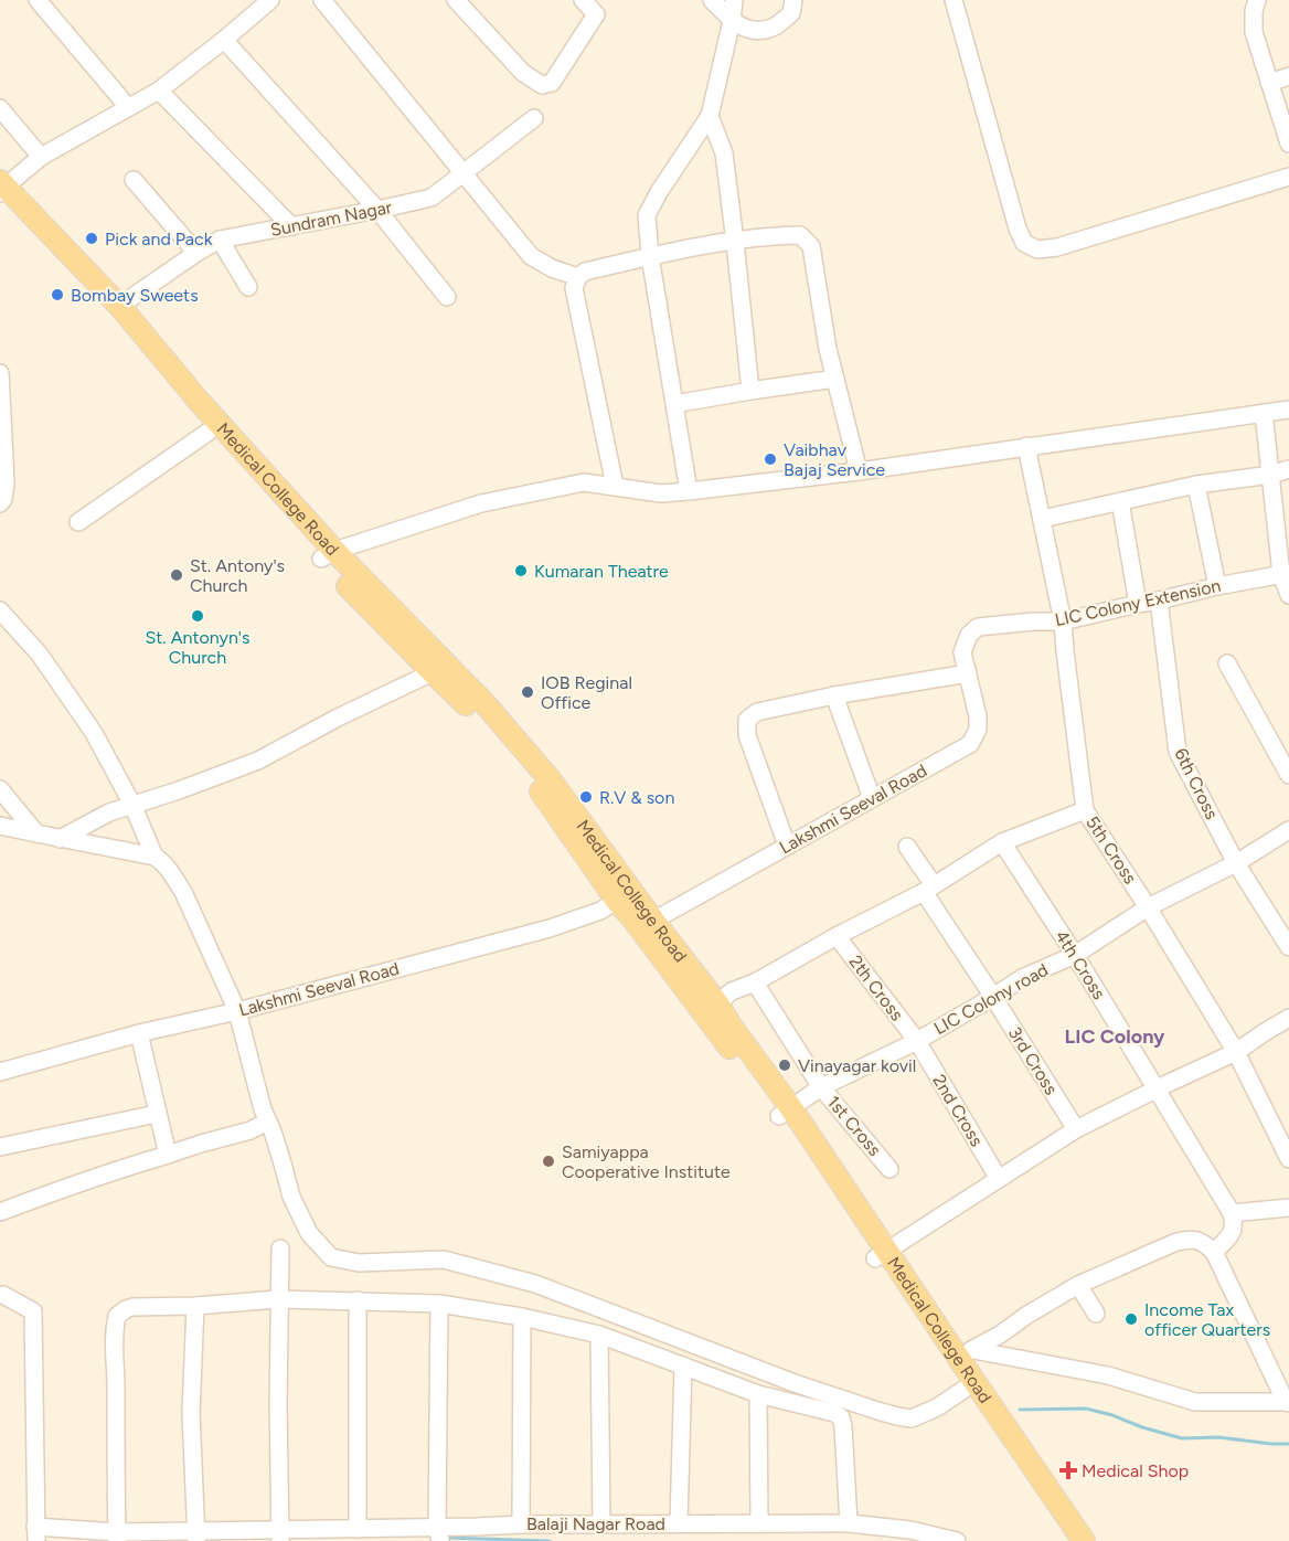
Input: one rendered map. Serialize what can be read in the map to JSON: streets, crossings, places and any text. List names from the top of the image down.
{
  "streets": {
    "main road": ["Medical College Road"],
    "street": [
      "Sundram Nagar",
      "LIC Colony Extension",
      "6th Cross",
      "Lakshmi Seeval Road",
      "5th Cross",
      "4th Cross",
      "2th Cross",
      "LIC Colony road",
      "3rd Cross",
      "2nd Cross",
      "1st Cross",
      "Balaji Nagar Road"
    ]
  },
  "crossings": [
    ["Sundram Nagar", "Medical College Road"],
    ["Medical College Road", "Lakshmi Seeval Road"],
    ["Medical College Road", "LIC Colony road"],
    ["LIC Colony Extension", "6th Cross"],
    ["LIC Colony Extension", "Lakshmi Seeval Road"],
    ["LIC Colony Extension", "5th Cross"],
    ["6th Cross", "LIC Colony road"],
    ["5th Cross", "LIC Colony road"],
    ["4th Cross", "LIC Colony road"],
    ["2th Cross", "LIC Colony road"],
    ["2th Cross", "2nd Cross"],
    ["LIC Colony road", "3rd Cross"],
    ["LIC Colony road", "2nd Cross"],
    ["LIC Colony road", "1st Cross"]
  ],
  "districts": ["LIC Colony"],
  "places": {
    "other": [
      "Pick and Pack",
      "Bombay Sweets",
      "Vaibhav Bajaj Service",
      "Kumaran Theatre",
      "St. Antony's Church",
      "St. Antonyn's Church",
      "IOB Reginal Office",
      "R.V & son",
      "Vinayagar kovil",
      "Samiyappa Cooperative Institute",
      "Income Tax officer Quarters"
    ],
    "health": ["Medical Shop"]
  }
}
